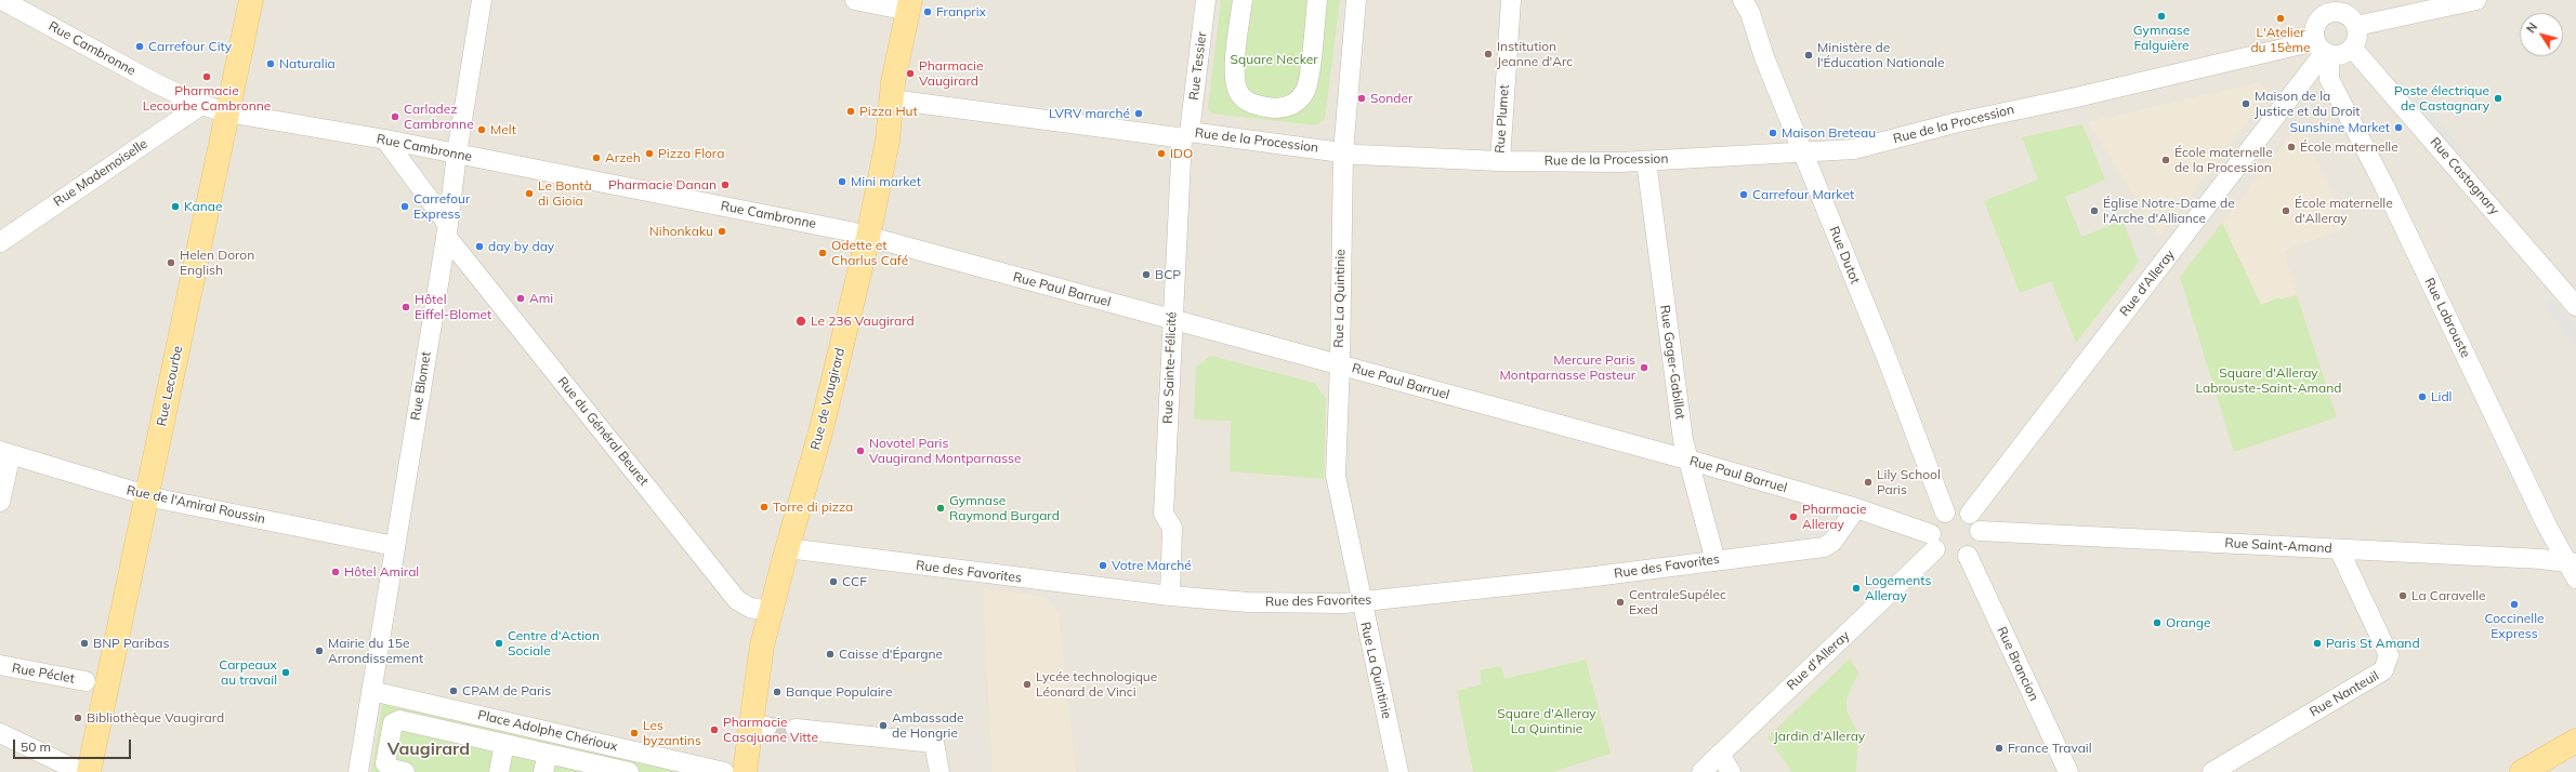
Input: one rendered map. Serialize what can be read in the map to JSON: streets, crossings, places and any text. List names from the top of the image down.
{
  "streets": {
    "main road": ["Rue Lecourbe", "Rue de Vaugirard"],
    "street": [
      "Rue Cambronne",
      "Rue Tessier",
      "Rue Plumet",
      "Rue de la Procession",
      "Rue Mademoiselle",
      "Rue Castagnary",
      "Rue Dutot",
      "Rue d'Alleray",
      "Rue Paul Barruel",
      "Rue La Quintinie",
      "Rue Labrouste",
      "Rue Gager-Gabillot",
      "Rue Sainte-Félicité",
      "Rue Blomet",
      "Rue du Général Beuret",
      "Rue de l'Amiral Roussin",
      "Rue Saint-Amand",
      "Rue des Favorites",
      "Rue Brancion",
      "Rue Péclet",
      "Rue Nanteuil",
      "Place Adolphe Chérioux"
    ]
  },
  "crossings": [
    ["Rue Cambronne", "Rue Mademoiselle"],
    ["Rue Cambronne", "Rue Paul Barruel"],
    ["Rue Cambronne", "Rue Lecourbe"],
    ["Rue Cambronne", "Rue Blomet"],
    ["Rue Cambronne", "Rue de Vaugirard"],
    ["Rue Cambronne", "Rue du Général Beuret"],
    ["Rue Tessier", "Rue de la Procession"],
    ["Rue Tessier", "Rue Sainte-Félicité"],
    ["Rue Plumet", "Rue de la Procession"],
    ["Rue de la Procession", "Rue Castagnary"],
    ["Rue de la Procession", "Rue Dutot"],
    ["Rue de la Procession", "Rue d'Alleray"],
    ["Rue de la Procession", "Rue La Quintinie"],
    ["Rue de la Procession", "Rue Labrouste"],
    ["Rue de la Procession", "Rue Gager-Gabillot"],
    ["Rue de la Procession", "Rue Sainte-Félicité"],
    ["Rue de la Procession", "Rue de Vaugirard"],
    ["Rue Castagnary", "Rue d'Alleray"],
    ["Rue Castagnary", "Rue Labrouste"],
    ["Rue Dutot", "Rue d'Alleray"],
    ["Rue Dutot", "Rue Paul Barruel"],
    ["Rue Dutot", "Rue Saint-Amand"],
    ["Rue Dutot", "Rue Brancion"],
    ["Rue d'Alleray", "Rue Paul Barruel"],
    ["Rue d'Alleray", "Rue Labrouste"],
    ["Rue d'Alleray", "Rue Saint-Amand"],
    ["Rue d'Alleray", "Rue Brancion"],
    ["Rue Paul Barruel", "Rue La Quintinie"],
    ["Rue Paul Barruel", "Rue Gager-Gabillot"],
    ["Rue Paul Barruel", "Rue Sainte-Félicité"],
    ["Rue Paul Barruel", "Rue de Vaugirard"],
    ["Rue Paul Barruel", "Rue Saint-Amand"],
    ["Rue Paul Barruel", "Rue des Favorites"],
    ["Rue Paul Barruel", "Rue Brancion"],
    ["Rue La Quintinie", "Rue des Favorites"],
    ["Rue Labrouste", "Rue Saint-Amand"],
    ["Rue Gager-Gabillot", "Rue des Favorites"],
    ["Rue Sainte-Félicité", "Rue des Favorites"],
    ["Rue Lecourbe", "Rue de l'Amiral Roussin"],
    ["Rue Blomet", "Rue du Général Beuret"],
    ["Rue Blomet", "Rue de l'Amiral Roussin"],
    ["Rue Blomet", "Place Adolphe Chérioux"],
    ["Rue de Vaugirard", "Rue du Général Beuret"],
    ["Rue de Vaugirard", "Rue des Favorites"],
    ["Rue Saint-Amand", "Rue Brancion"],
    ["Rue Saint-Amand", "Rue Nanteuil"]
  ],
  "districts": ["Vaugirard"],
  "parks": [
    "Square Necker",
    "Square d'Alleray Labrouste-Saint-Amand",
    "Square d'Alleray La Quintinie",
    "Jardin d'Alleray"
  ],
  "places": [
    "Franprix",
    "Gymnase Falguière",
    "L'Atelier du 15ème",
    "Carrefour City",
    "Institution Jeanne d'Arc",
    "Ministère de l'Éducation Nationale",
    "Naturalia",
    "Pharmacie Vaugirard",
    "Pharmacie Lecourbe Cambronne",
    "Sonder",
    "Poste électrique de Castagnary",
    "Maison de la Justice et du Droit",
    "Pizza Hut",
    "LVRV marché",
    "Carladez Cambronne",
    "Sunshine Market",
    "Melt",
    "Maison Breteau",
    "École maternelle",
    "Pizza Flora",
    "IDO",
    "Arzeh",
    "École maternelle de la Procession",
    "Mini market",
    "Pharmacie Danan",
    "Le Bontà di Gioia",
    "Carrefour Market",
    "Kanae",
    "Carrefour Express",
    "Église Notre-Dame de l'Arche d'Alliance",
    "École maternelle d'Alleray",
    "Nihonkaku",
    "day by day",
    "Odette et Charlus Café",
    "Helen Doron English",
    "BCP",
    "Ami",
    "Hôtel Eiffel-Blomet",
    "Le 236 Vaugirard",
    "Mercure Paris Montparnasse Pasteur",
    "Lidl",
    "Novotel Paris Vaugirand Montparnasse",
    "Lily School Paris",
    "Torre di pizza",
    "Gymnase Raymond Burgard",
    "Pharmacie Alleray",
    "Votre Marché",
    "Hôtel Amiral",
    "CCF",
    "Logements Alleray",
    "La Caravelle",
    "CentraleSupélec Exed",
    "Coccinelle Express",
    "Orange",
    "BNP Paribas",
    "Centre d'Action Sociale",
    "Paris St Amand",
    "Mairie du 15e Arrondissement",
    "Caisse d'Épargne",
    "Carpeaux au travail",
    "Lycée technologique Léonard de Vinci",
    "CPAM de Paris",
    "Banque Populaire",
    "Bibliothèque Vaugirard",
    "Ambassade de Hongrie",
    "Pharmacie Casajuane Vitte",
    "Les byzantins",
    "France Travail"
  ],
  "scale_bar": "50 m",
  "north": "top left"
}
